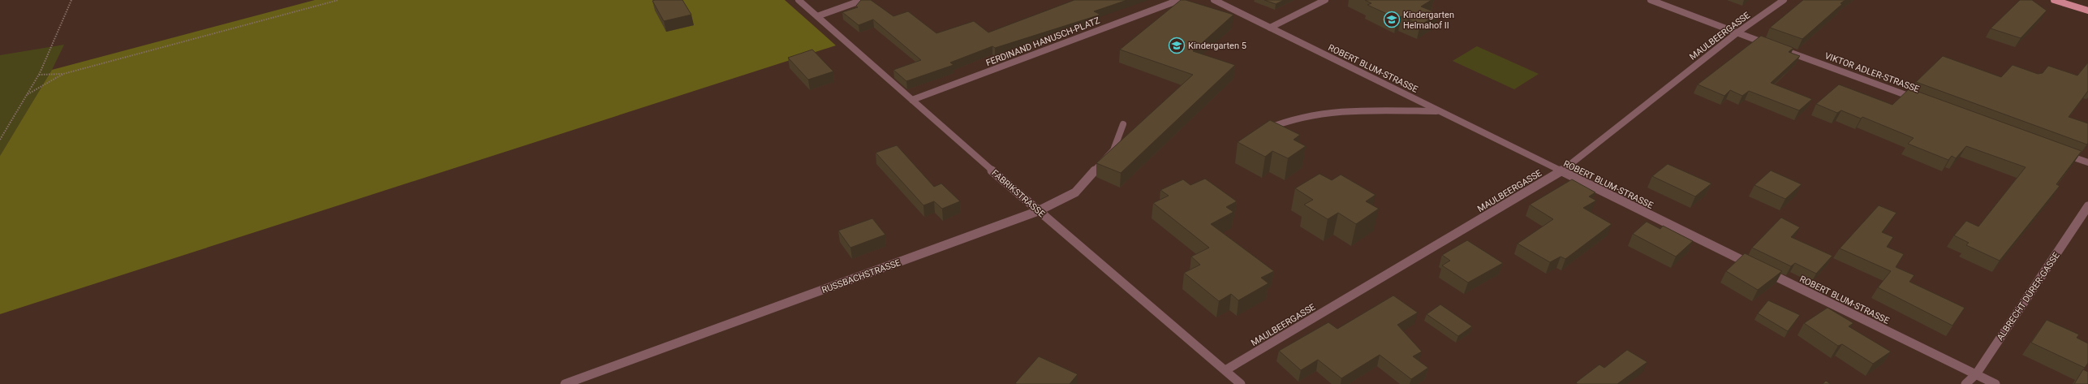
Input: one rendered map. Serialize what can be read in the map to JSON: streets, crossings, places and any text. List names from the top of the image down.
{
  "streets": {
    "street": [
      "MAULBEERGASSE",
      "FERDINAND HANUSCH-PLATZ",
      "ROBERT BLUM-STRASSE",
      "VIKTOR ADLER-STRASSE",
      "FABRIKSTRASSE",
      "RUSSBACHSTRASSE",
      "ALBRECHT DÜRER-GASSE"
    ]
  },
  "crossings": [
    ["MAULBEERGASSE", "ROBERT BLUM-STRASSE"],
    ["MAULBEERGASSE", "VIKTOR ADLER-STRASSE"],
    ["MAULBEERGASSE", "FABRIKSTRASSE"],
    ["FERDINAND HANUSCH-PLATZ", "FABRIKSTRASSE"],
    ["ROBERT BLUM-STRASSE", "ALBRECHT DÜRER-GASSE"],
    ["FABRIKSTRASSE", "RUSSBACHSTRASSE"]
  ],
  "places": {
    "school or university": ["Kindergarten Helmahof II", "Kindergarten 5"]
  }
}
